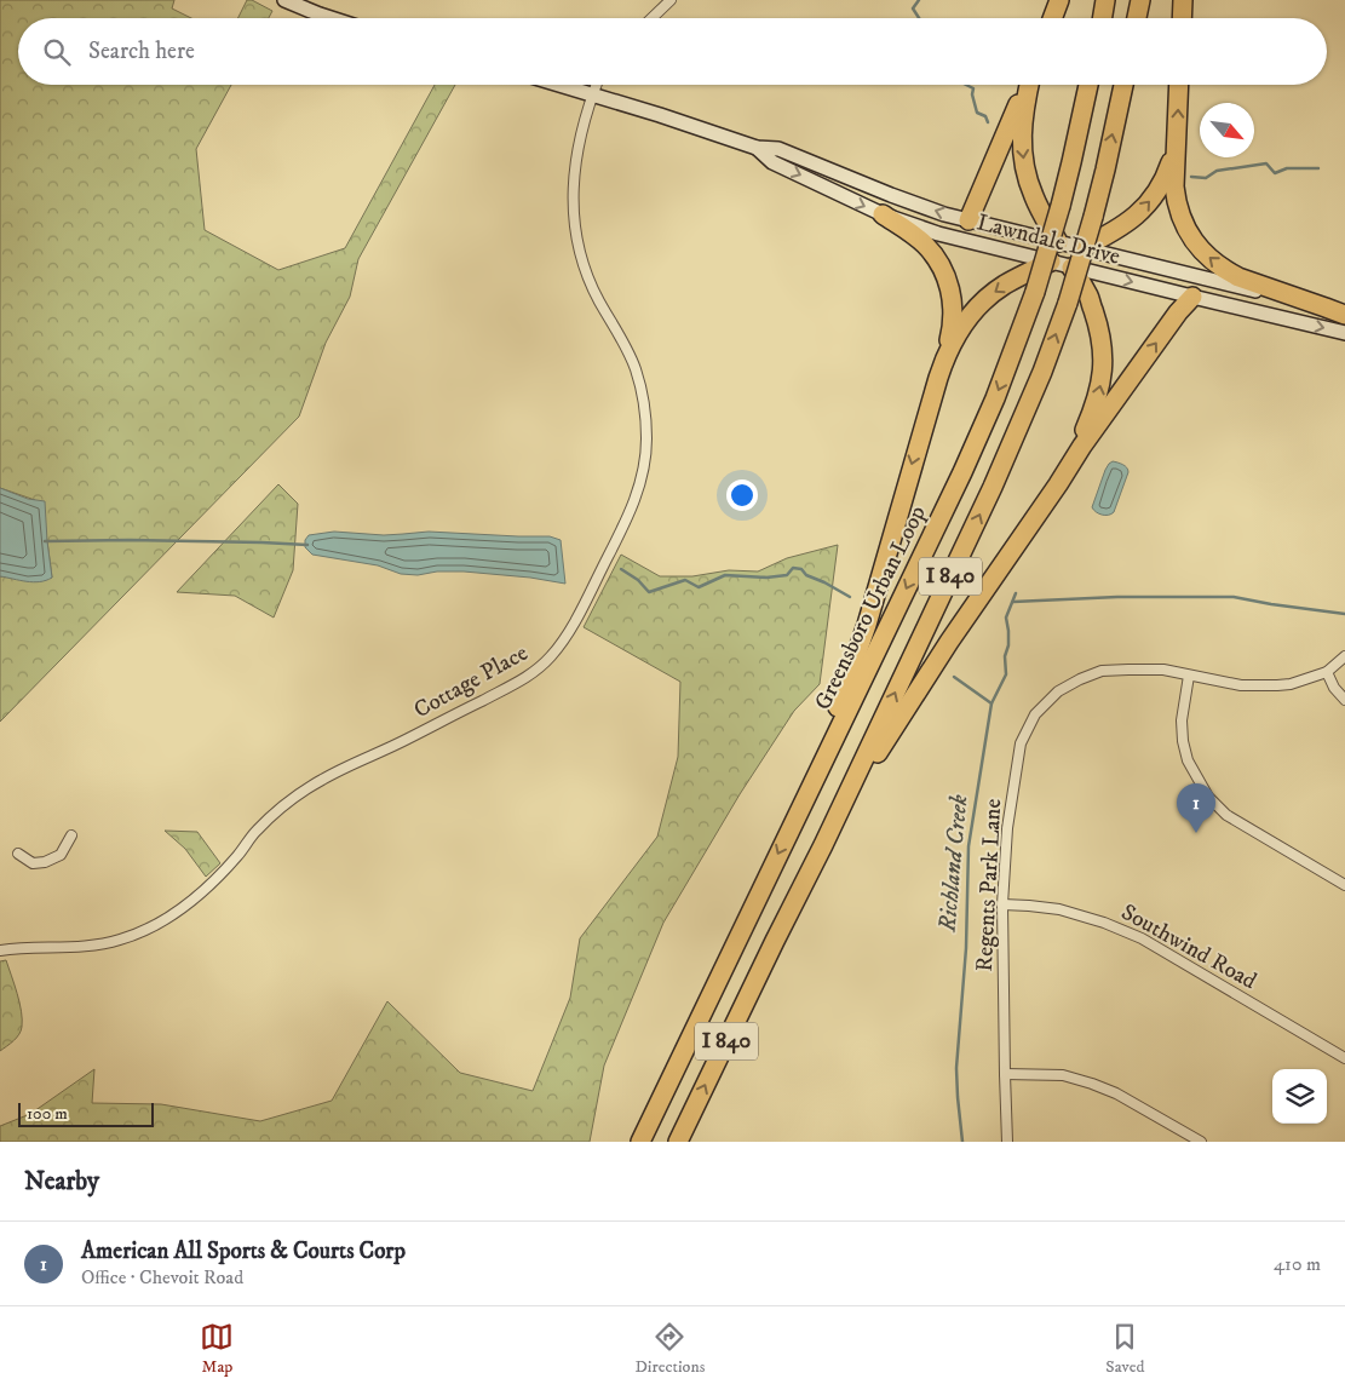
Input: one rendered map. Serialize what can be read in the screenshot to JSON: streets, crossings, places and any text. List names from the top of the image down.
{
  "streets": {
    "highway": ["I 840", "Greensboro Urban Loop"],
    "main road": ["Lawndale Drive"],
    "street": ["Cottage Place", "Regents Park Lane", "Southwind Road"]
  },
  "crossings": [
    ["Lawndale Drive", "Cottage Place"],
    ["Regents Park Lane", "Southwind Road"]
  ],
  "water": ["Richland Creek"],
  "scale_bar": "100 m",
  "north": "bottom right",
  "page": {
    "search": "Search here",
    "pins": "1",
    "scale": "100 m",
    "heading": "Nearby",
    "list": [
      {
        "mark": "1",
        "name": "American All Sports & Courts Corp",
        "note": "Office · Chevoit Road",
        "value": "410 m"
      }
    ],
    "nav": ["Map", "Directions", "Saved"]
  }
}
